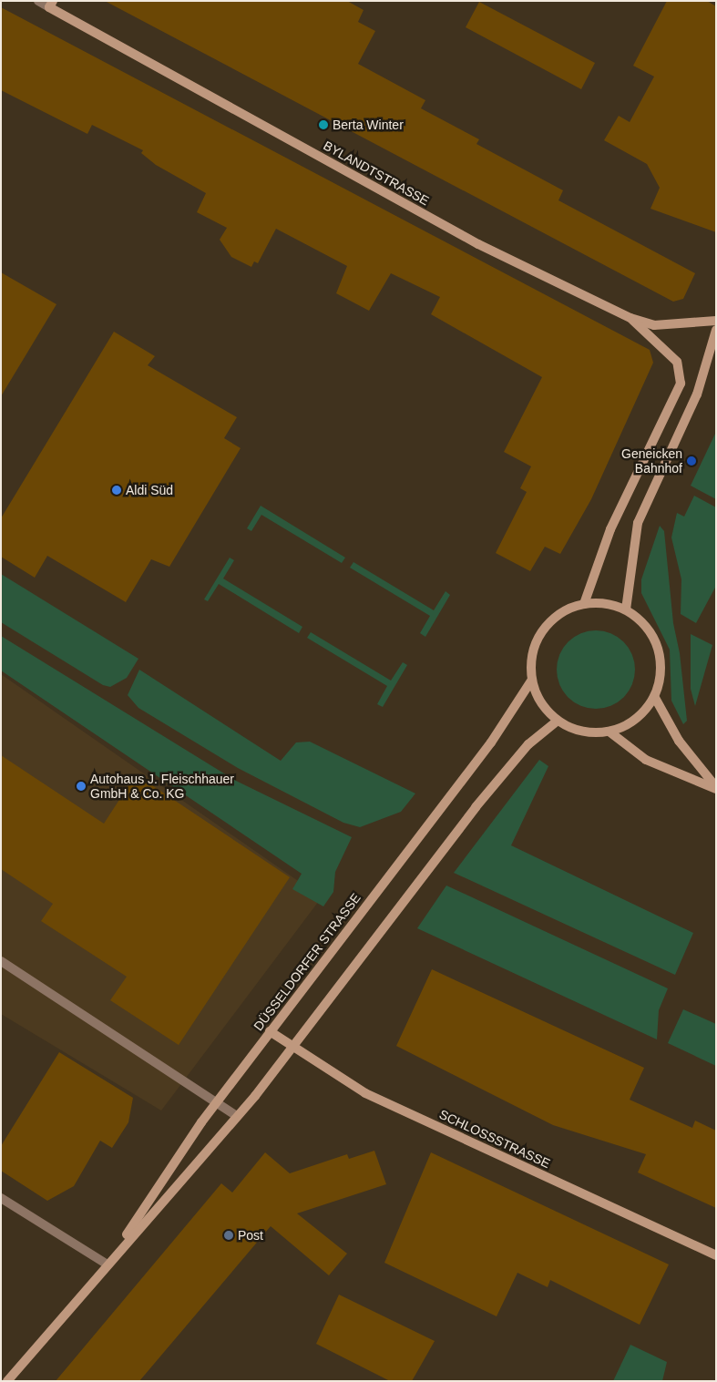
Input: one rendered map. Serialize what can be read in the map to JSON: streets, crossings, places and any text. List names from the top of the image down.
{
  "streets": {
    "main road": ["BYLANDTSTRASSE", "DÜSSELDORFER STRASSE", "SCHLOSSSTRASSE"]
  },
  "crossings": [
    ["DÜSSELDORFER STRASSE", "SCHLOSSSTRASSE"]
  ],
  "places": [
    "Berta Winter",
    "Geneicken Bahnhof",
    "Aldi Süd",
    "Autohaus J. Fleischhauer GmbH & Co. KG",
    "Post"
  ]
}
